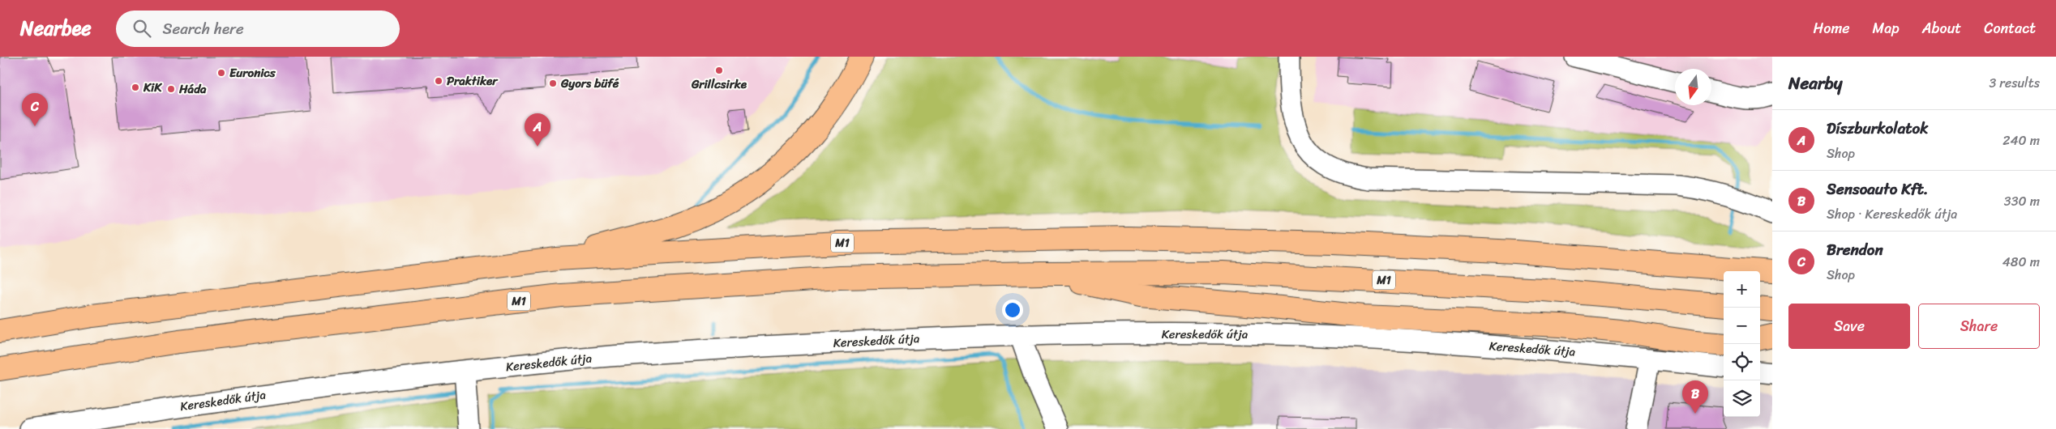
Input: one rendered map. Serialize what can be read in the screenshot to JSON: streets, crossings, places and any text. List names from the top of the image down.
{
  "streets": {
    "highway": ["M1"],
    "street": ["Kereskedők útja"]
  },
  "places": [
    "Grillcsirke",
    "Euronics",
    "Praktiker",
    "Gyors büfé",
    "KiK",
    "Háda"
  ],
  "north": "bottom",
  "page": {
    "header": "Nearbee",
    "search": "Search here",
    "nav": [
      "Home",
      "Map",
      "About",
      "Contact"
    ],
    "heading": ["Nearby", "3 results"],
    "pins": ["C", "A", "B"],
    "list": [
      {
        "mark": "A",
        "name": "Díszburkolatok",
        "note": "Shop",
        "value": "240 m"
      },
      {
        "mark": "B",
        "name": "Sensoauto Kft.",
        "note": "Shop · Kereskedők útja",
        "value": "330 m"
      },
      {
        "mark": "C",
        "name": "Brendon",
        "note": "Shop",
        "value": "480 m"
      }
    ],
    "map_buttons": ["+", "−"],
    "buttons": ["Save", "Share"]
  }
}
